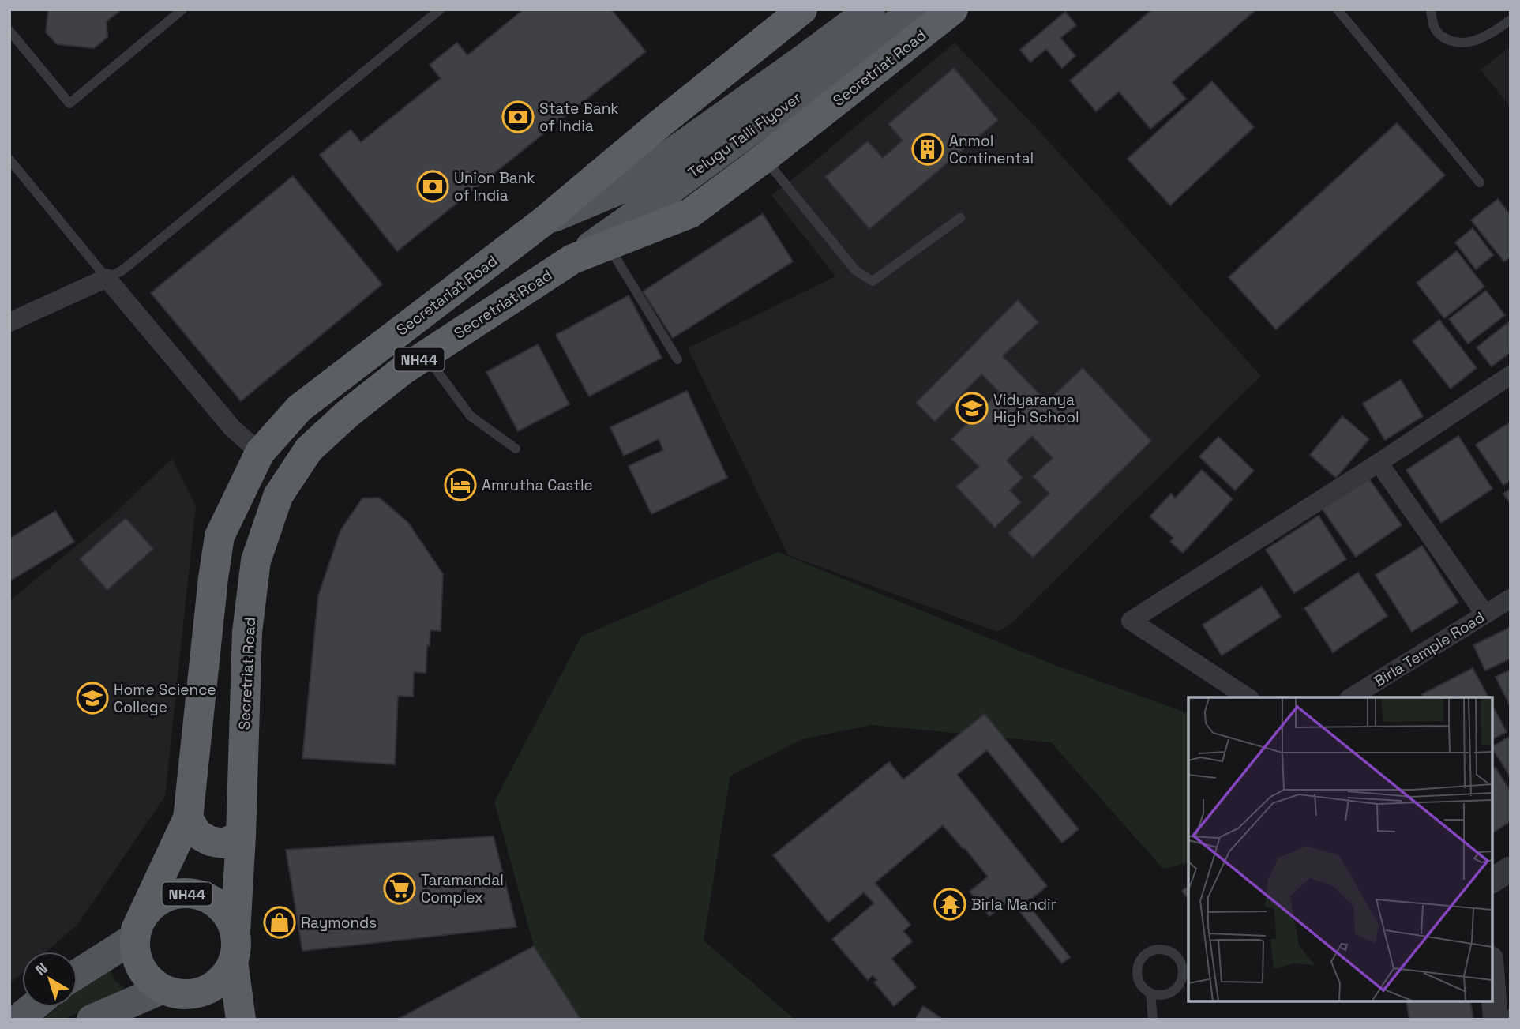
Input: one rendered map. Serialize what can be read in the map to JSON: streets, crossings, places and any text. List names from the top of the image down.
{
  "streets": {
    "highway": ["Secretriat Road", "Secretariat Road", "NH44"],
    "main road": ["Telugu Talli Flyover"],
    "street": ["Birla Temple Road"]
  },
  "crossings": [
    ["Secretriat Road", "Telugu Talli Flyover"],
    ["Secretriat Road", "NH44"],
    ["Telugu Talli Flyover", "Secretariat Road"],
    ["Secretariat Road", "NH44"]
  ],
  "places": {
    "bank": ["State Bank of India", "Union Bank of India"],
    "building": ["Anmol Continental"],
    "school or university": ["Vidyaranya High School", "Home Science College"],
    "hotel": ["Amrutha Castle"],
    "supermarket": ["Taramandal Complex"],
    "temple": ["Birla Mandir"],
    "shop": ["Raymonds"]
  },
  "north": "top left"
}
